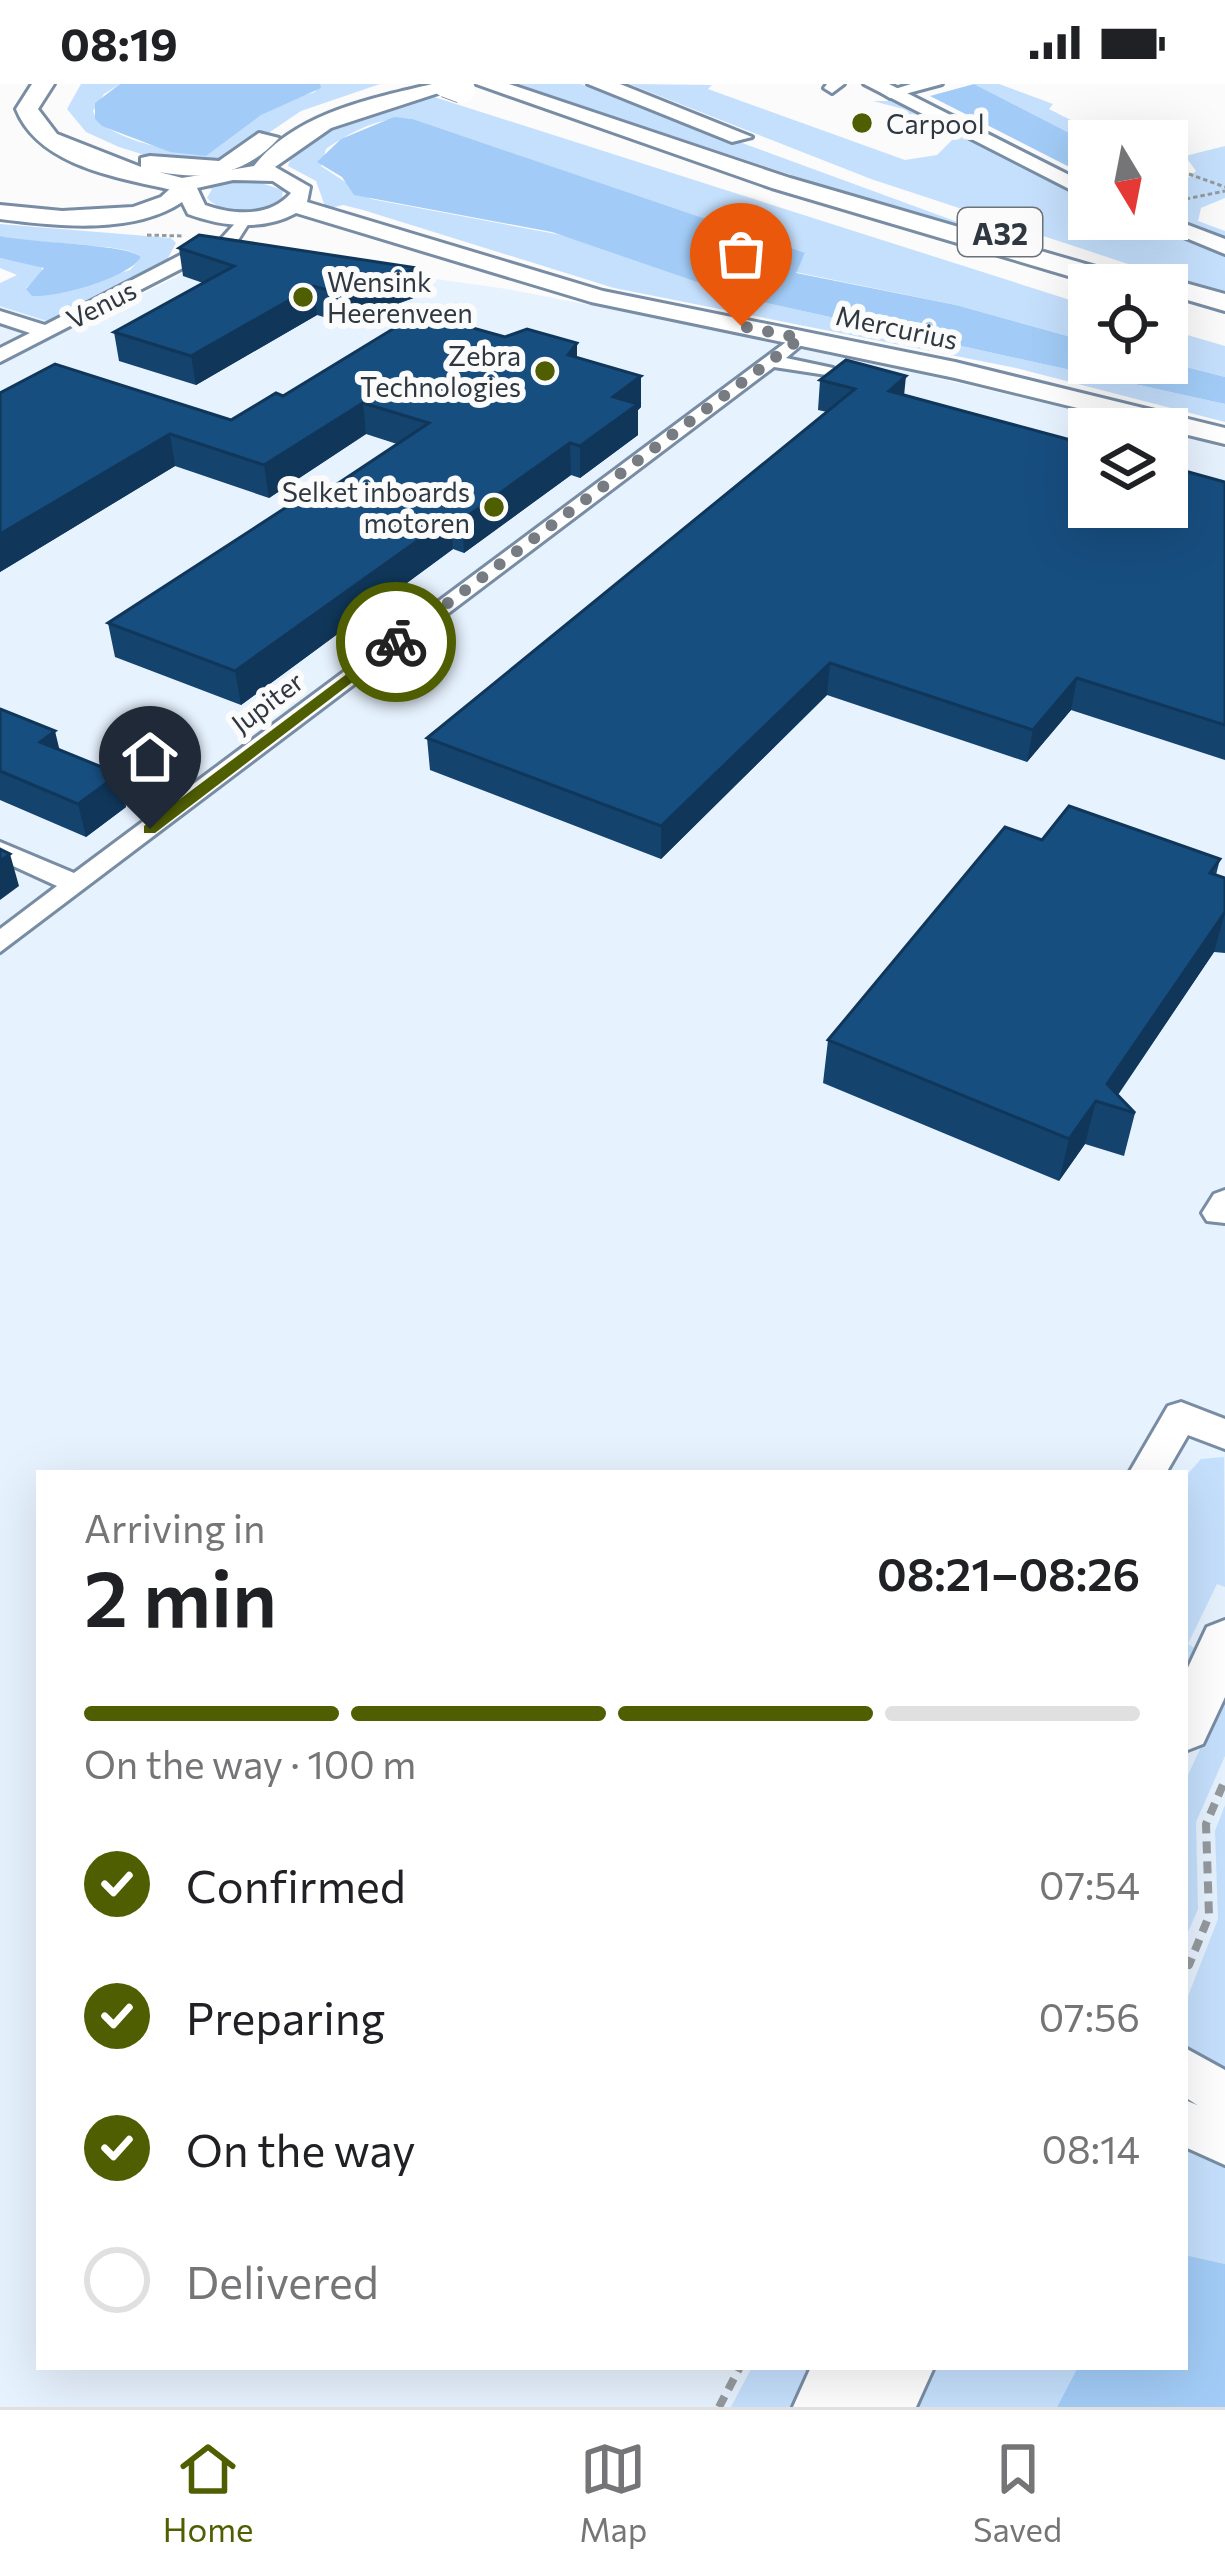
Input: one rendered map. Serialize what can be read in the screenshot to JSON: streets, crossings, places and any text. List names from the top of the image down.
{
  "streets": {
    "highway": ["A32"],
    "main road": ["Mercurius"],
    "street": ["Venus", "Jupiter"]
  },
  "crossings": [
    ["Mercurius", "Jupiter"]
  ],
  "places": [
    "Carpool",
    "Wensink Heerenveen",
    "Zebra Technologies",
    "Selket inboards motoren"
  ],
  "north": "bottom",
  "page": {
    "status": "08:19",
    "heading": ["2 min", "Arriving in", "08:21–08:26"],
    "bar": "On the way · 100 m",
    "list": [
      ["Confirmed", "07:54"],
      ["Preparing", "07:56"],
      ["On the way", "08:14"],
      "Delivered"
    ],
    "tabs": ["Home", "Map", "Saved"]
  }
}
